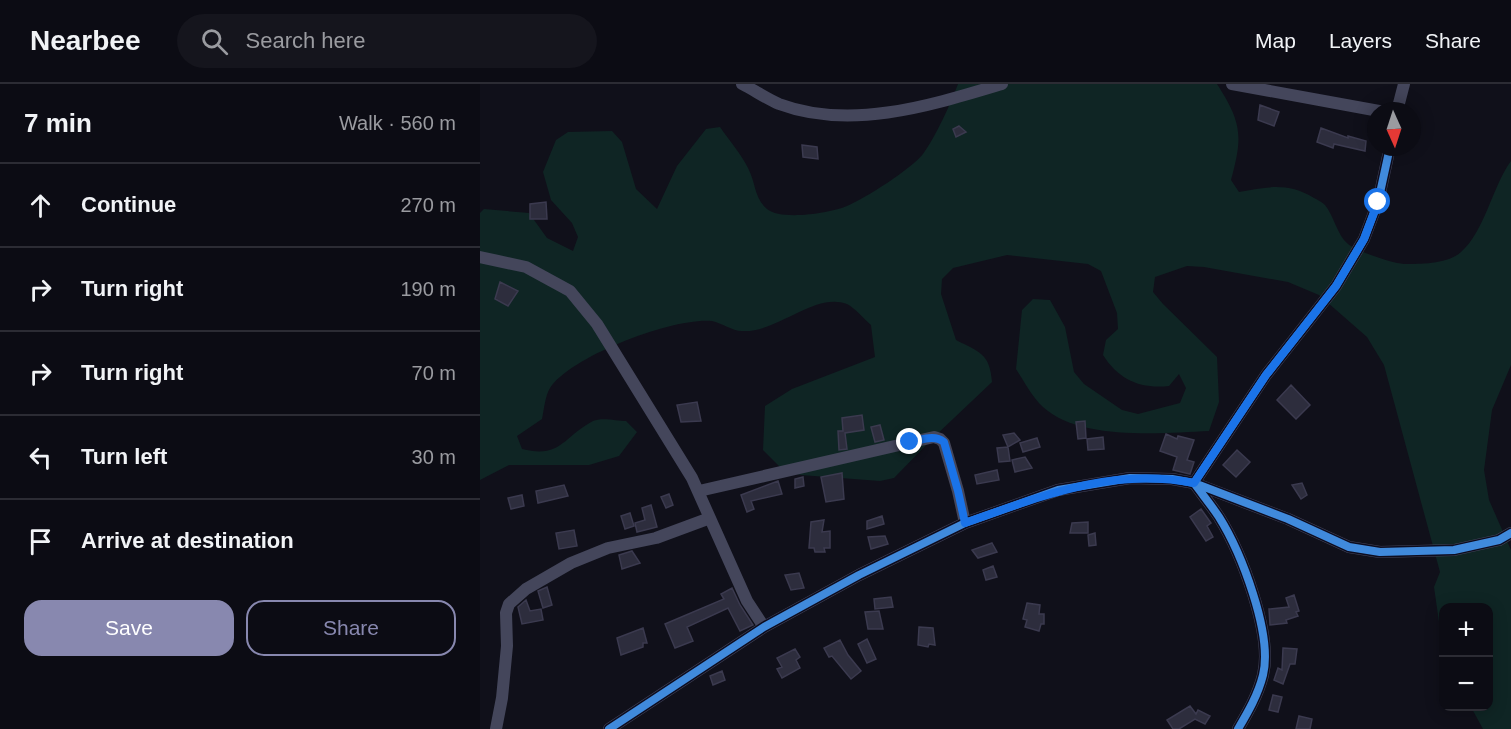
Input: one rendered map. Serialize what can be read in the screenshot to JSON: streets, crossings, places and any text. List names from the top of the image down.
{
  "north": "bottom",
  "page": {
    "header": "Nearbee",
    "search": "Search here",
    "nav": ["Map", "Layers", "Share"],
    "heading": ["7 min", "Walk · 560 m"],
    "list": [
      ["Continue", "270 m"],
      ["Turn right", "190 m"],
      ["Turn right", "70 m"],
      ["Turn left", "30 m"],
      "Arrive at destination"
    ],
    "buttons": ["Save", "Share"],
    "map_buttons": ["+", "−"]
  }
}
